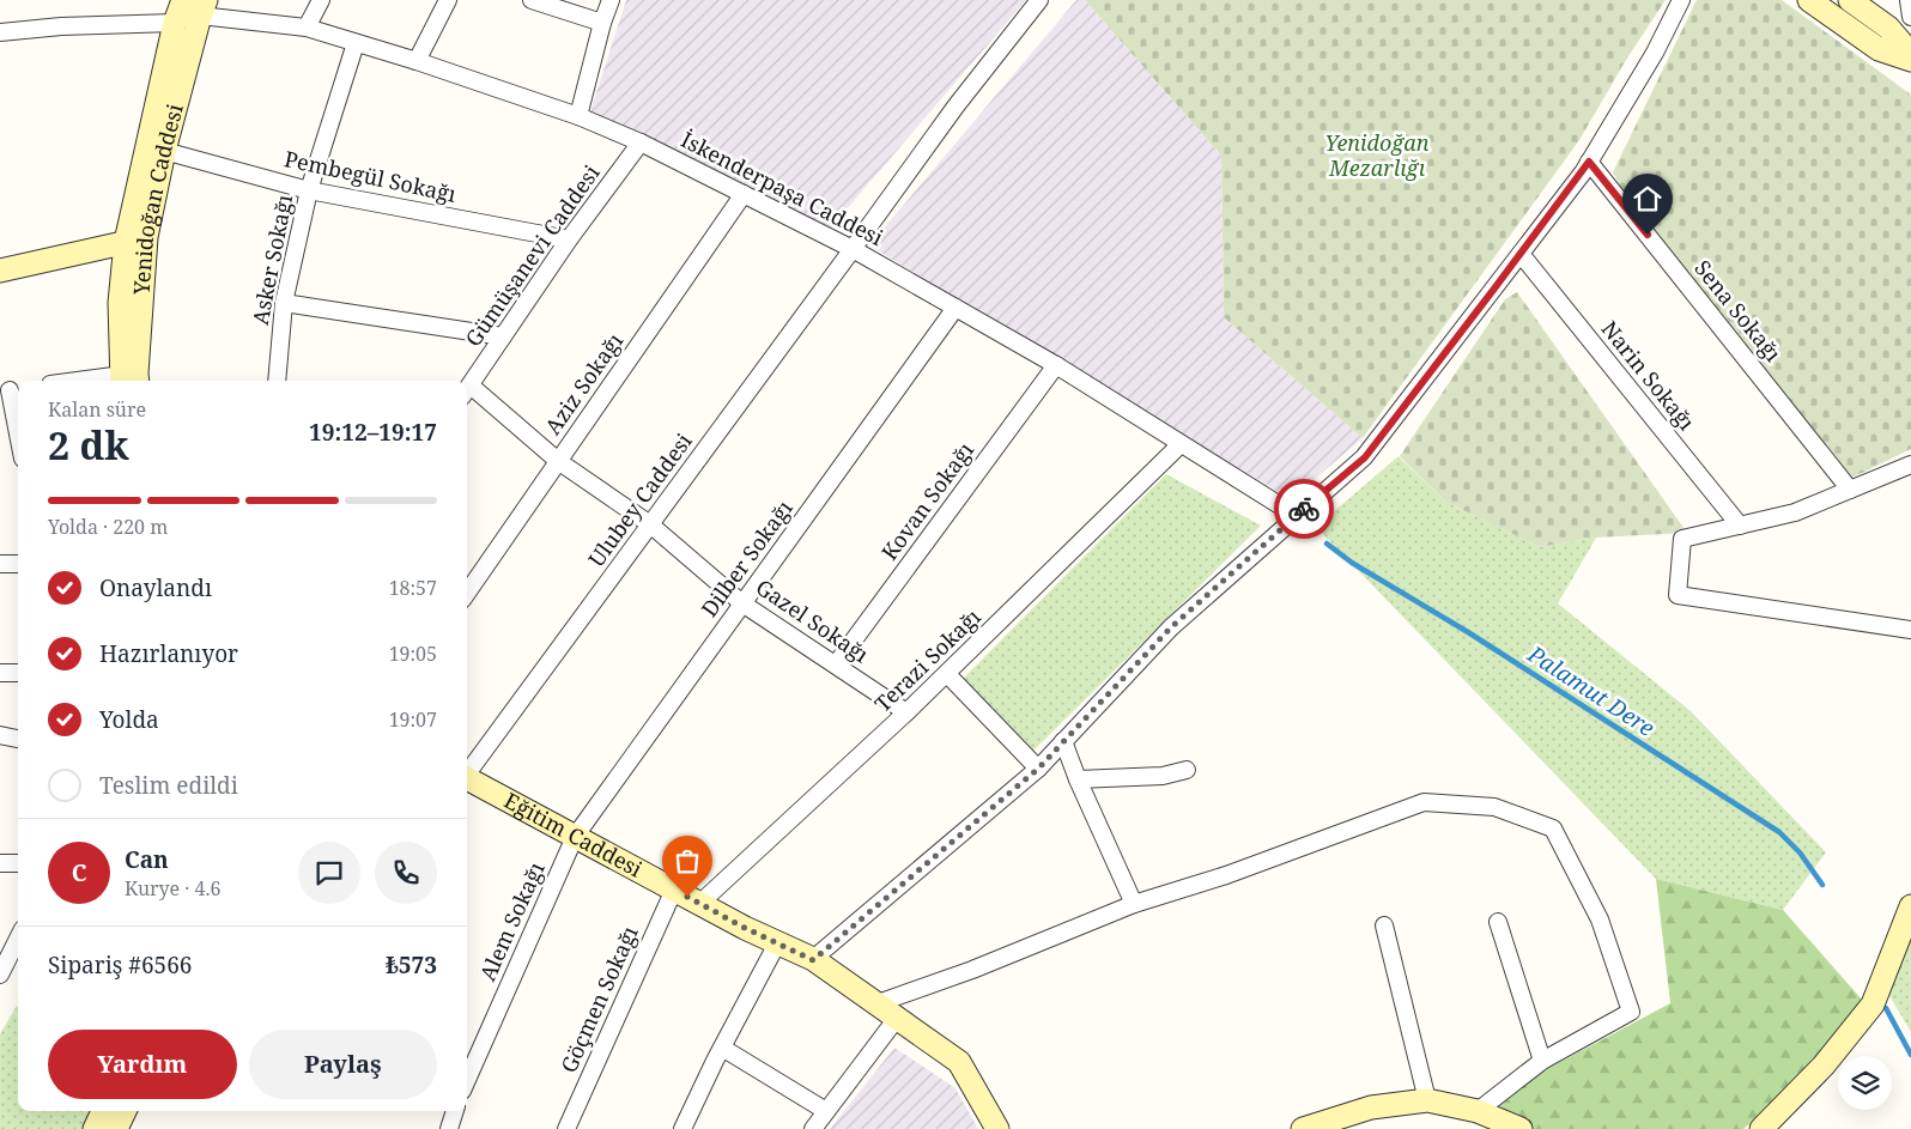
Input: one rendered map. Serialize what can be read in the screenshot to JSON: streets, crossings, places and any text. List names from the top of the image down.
{
  "streets": {
    "street": [
      "Pembegül Sokağı",
      "İskenderpaşa Caddesi",
      "Yenidoğan Caddesi",
      "Gümüşanevi Caddesi",
      "Asker Sokağı",
      "Sena Sokağı",
      "Narin Sokağı",
      "Aziz Sokağı",
      "Ulubey Caddesi",
      "Kovan Sokağı",
      "Dilber Sokağı",
      "Gazel Sokağı",
      "Terazi Sokağı",
      "Eğitim Caddesi",
      "Alem Sokağı",
      "Göçmen Sokağı"
    ]
  },
  "crossings": [
    ["Pembegül Sokağı", "Yenidoğan Caddesi"],
    ["Pembegül Sokağı", "Gümüşanevi Caddesi"],
    ["Pembegül Sokağı", "Asker Sokağı"],
    ["İskenderpaşa Caddesi", "Yenidoğan Caddesi"],
    ["İskenderpaşa Caddesi", "Gümüşanevi Caddesi"],
    ["İskenderpaşa Caddesi", "Asker Sokağı"],
    ["İskenderpaşa Caddesi", "Aziz Sokağı"],
    ["İskenderpaşa Caddesi", "Ulubey Caddesi"],
    ["İskenderpaşa Caddesi", "Kovan Sokağı"],
    ["İskenderpaşa Caddesi", "Dilber Sokağı"],
    ["İskenderpaşa Caddesi", "Terazi Sokağı"],
    ["Gümüşanevi Caddesi", "Gazel Sokağı"],
    ["Aziz Sokağı", "Gazel Sokağı"],
    ["Ulubey Caddesi", "Gazel Sokağı"],
    ["Kovan Sokağı", "Gazel Sokağı"],
    ["Dilber Sokağı", "Gazel Sokağı"],
    ["Dilber Sokağı", "Eğitim Caddesi"],
    ["Dilber Sokağı", "Alem Sokağı"],
    ["Gazel Sokağı", "Terazi Sokağı"],
    ["Terazi Sokağı", "Eğitim Caddesi"],
    ["Eğitim Caddesi", "Alem Sokağı"],
    ["Eğitim Caddesi", "Göçmen Sokağı"]
  ],
  "water": ["Palamut Dere"],
  "parks": ["Yenidoğan Mezarlığı"],
  "page": {
    "heading": ["2 dk", "Kalan süre", "19:12–19:17"],
    "panel": [
      "Can",
      "Kurye · 4.6",
      "Sipariş #6566",
      "₺573"
    ],
    "bar": "Yolda · 220 m",
    "list": [
      ["Onaylandı", "18:57"],
      ["Hazırlanıyor", "19:05"],
      ["Yolda", "19:07"],
      "Teslim edildi"
    ],
    "round": "C",
    "buttons": ["Yardım", "Paylaş"]
  }
}
